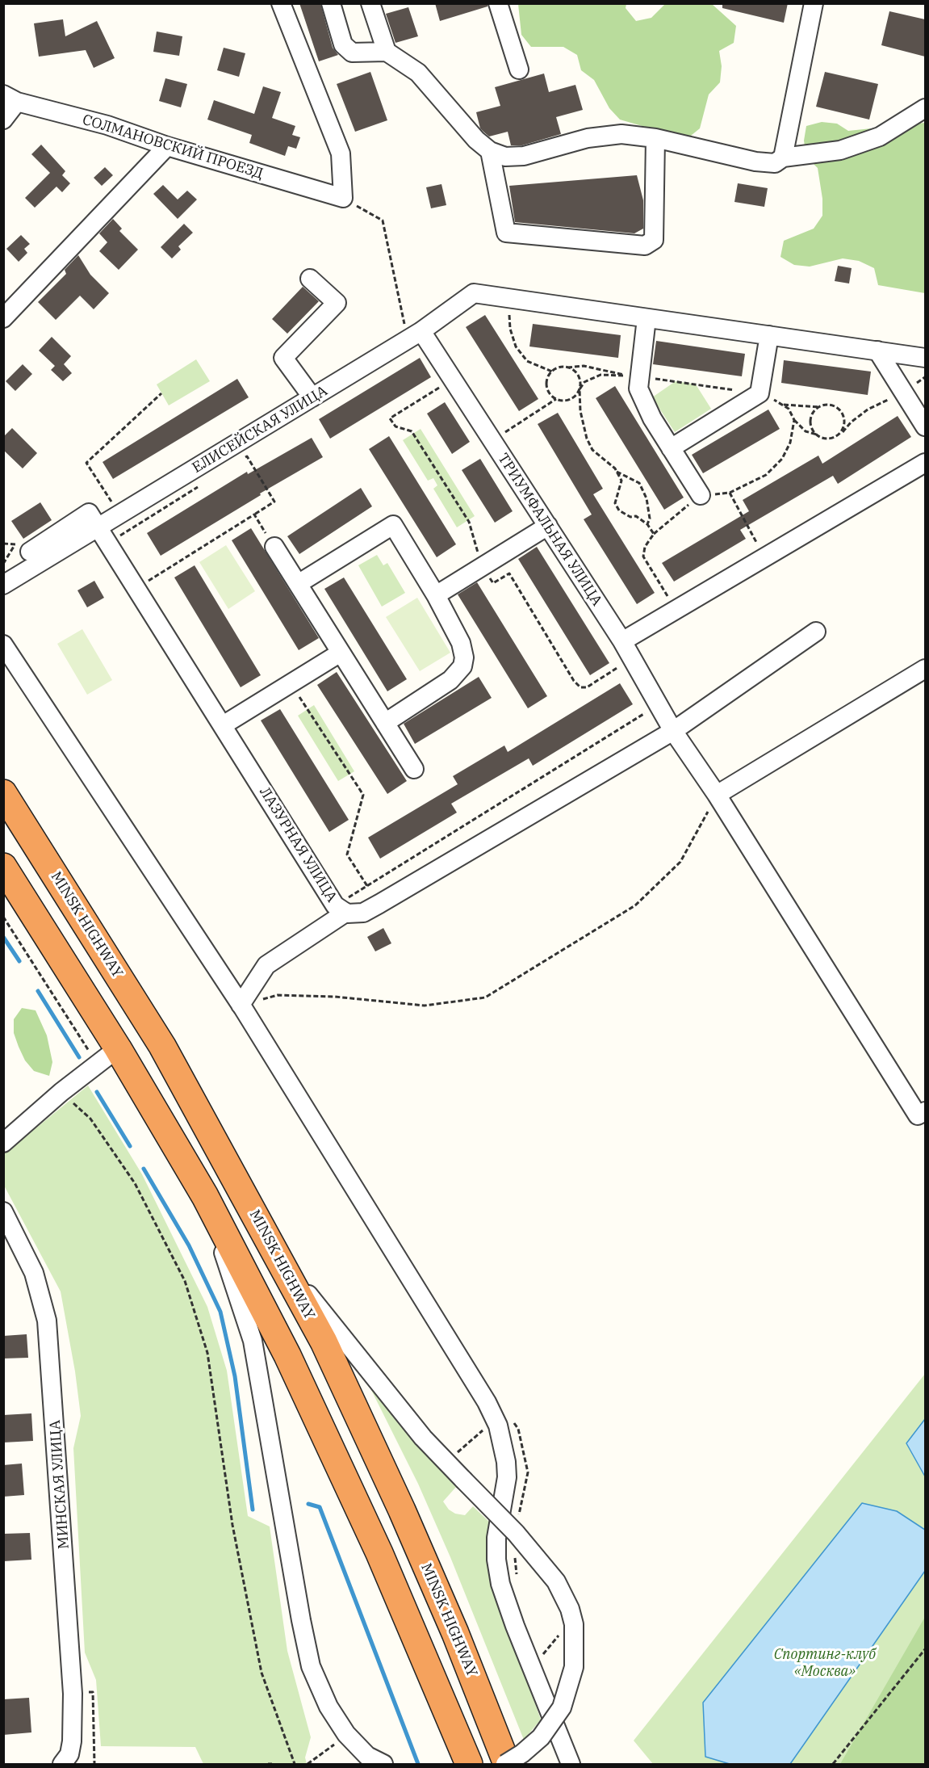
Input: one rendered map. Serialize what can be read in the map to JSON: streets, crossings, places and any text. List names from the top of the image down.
{
  "streets": {
    "highway": ["MINSK HIGHWAY"],
    "street": [
      "СОЛМАНОВСКИЙ ПРОЕЗД",
      "ЕЛИСЕЙСКАЯ УЛИЦА",
      "ТРИУМФАЛЬНАЯ УЛИЦА",
      "ЛАЗУРНАЯ УЛИЦА",
      "МИНСКАЯ УЛИЦА"
    ]
  },
  "crossings": [
    ["ЕЛИСЕЙСКАЯ УЛИЦА", "ТРИУМФАЛЬНАЯ УЛИЦА"],
    ["ЕЛИСЕЙСКАЯ УЛИЦА", "ЛАЗУРНАЯ УЛИЦА"],
    ["ТРИУМФАЛЬНАЯ УЛИЦА", "ЛАЗУРНАЯ УЛИЦА"]
  ],
  "parks": ["Спортинг-клуб «Москва»"]
}
